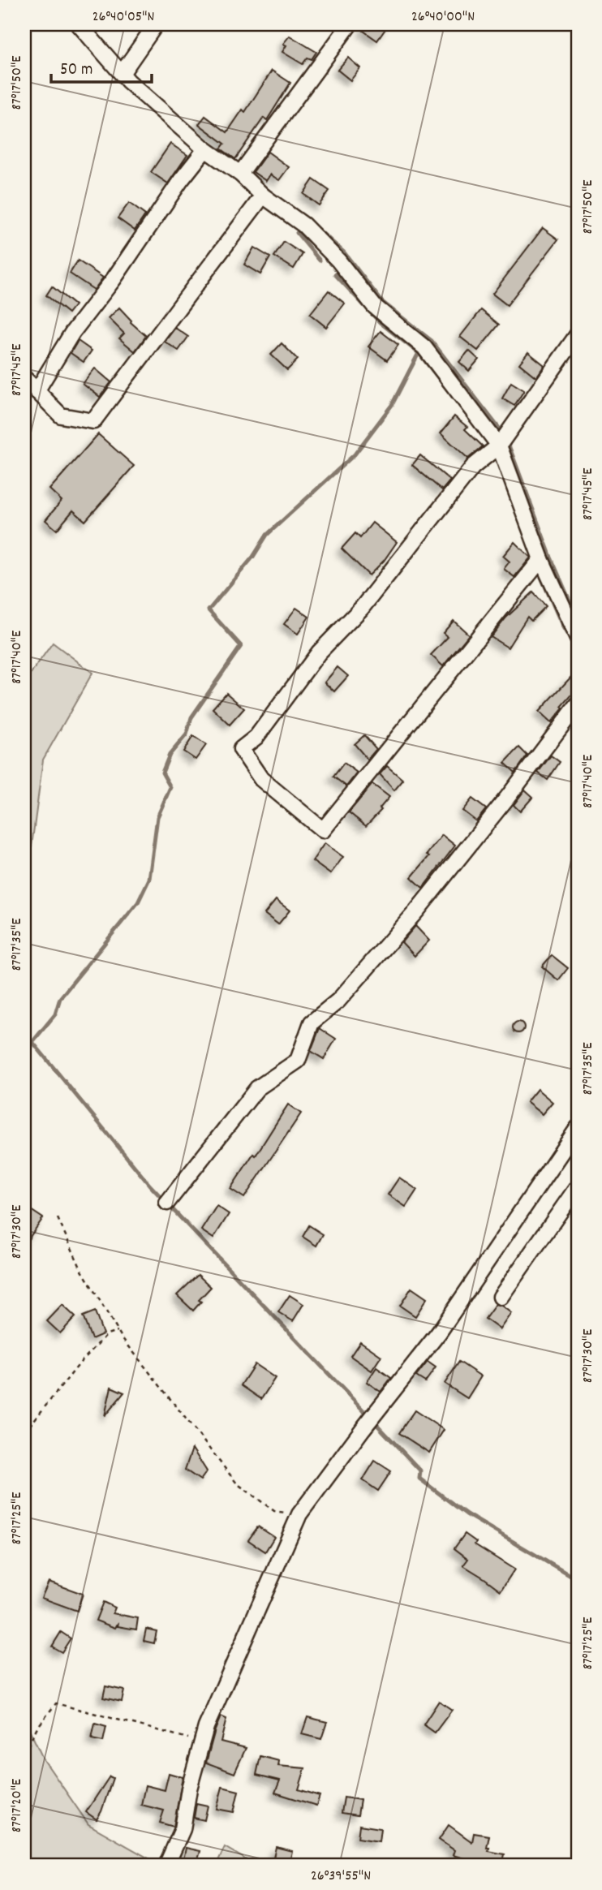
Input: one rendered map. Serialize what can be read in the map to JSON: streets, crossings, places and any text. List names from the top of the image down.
{
  "scale_bar": "50 m",
  "coordinates": [
    "26°40'05\"N",
    "26°40'00\"N",
    "87°17'50\"E",
    "87°17'45\"E",
    "87°17'40\"E",
    "87°17'35\"E",
    "87°17'30\"E",
    "87°17'25\"E",
    "87°17'20\"E",
    "26°39'55\"N"
  ]
}
